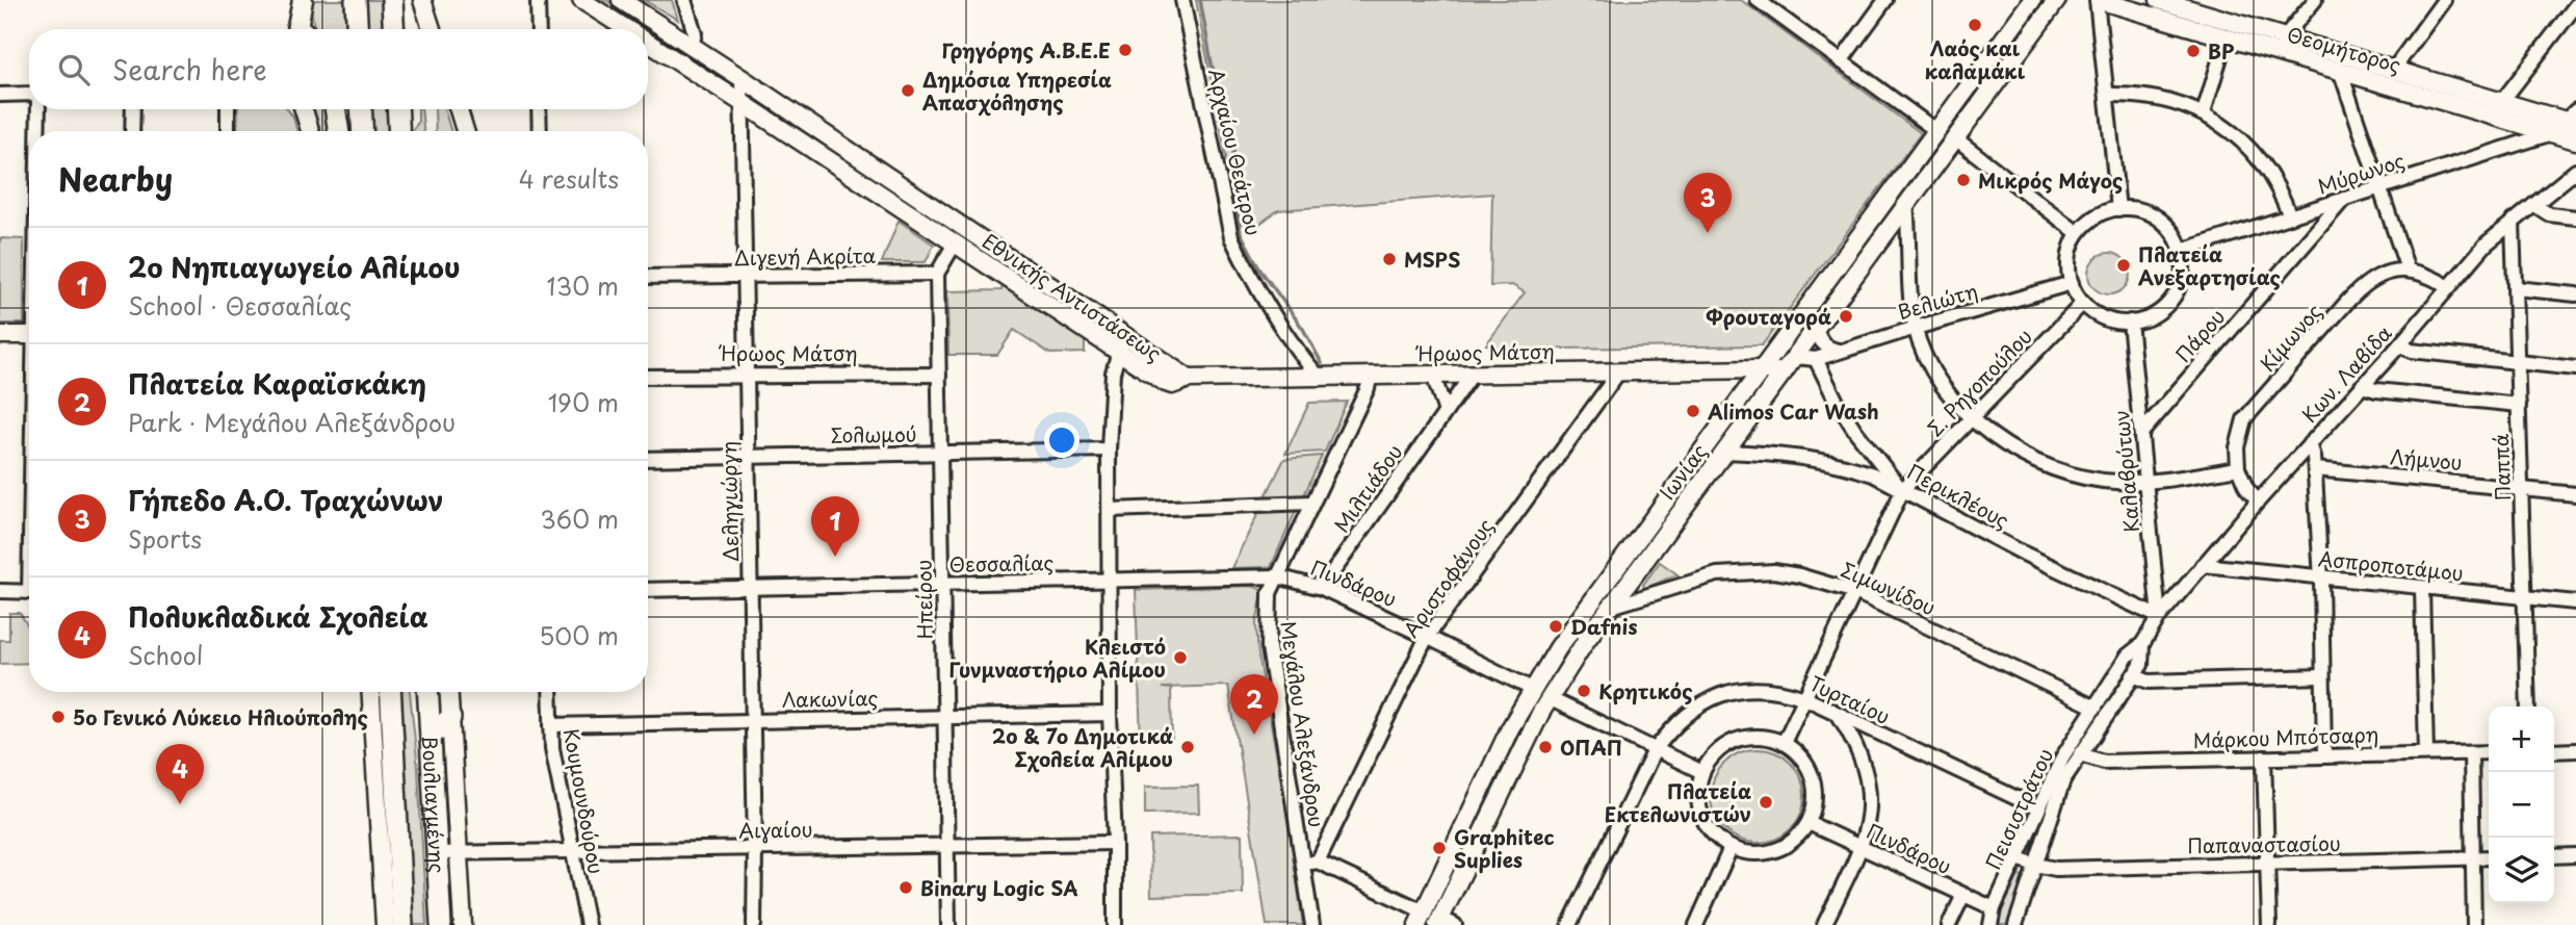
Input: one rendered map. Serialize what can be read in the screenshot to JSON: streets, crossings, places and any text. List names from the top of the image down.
{
  "streets": {
    "main road": ["Βουλιαγμένης"],
    "street": [
      "Θεομήτορος",
      "Αρχαίου Θεάτρου",
      "Μύρωνος",
      "Διγενή Ακρίτα",
      "Εθνικής Αντιστάσεως",
      "Βελιώτη",
      "Πάρου",
      "Κίμωνος",
      "Ήρωος Μάτση",
      "Κων. Λαβίδα",
      "Σ. Ρηγοπούλου",
      "Σολωμού",
      "Λήμνου",
      "Παππά",
      "Ιωνίας",
      "Καλαβρύτων",
      "Μιλτιάδου",
      "Περικλέους",
      "Δεληγιώργη",
      "Θεσσαλίας",
      "Ασπροποτάμου",
      "Αριστοφάνους",
      "Πινδάρου",
      "Σιμωνίδου",
      "Ηπείρου",
      "Λακωνίας",
      "Τυρταίου",
      "Μεγάλου Αλεξάνδρου",
      "Μάρκου Μπότσαρη",
      "Κουμουνδούρου",
      "Πεισιστράτου",
      "Αιγαίου",
      "Παπαναστασίου"
    ]
  },
  "crossings": [
    ["Θεομήτορος", "Μύρωνος"],
    ["Αρχαίου Θεάτρου", "Ήρωος Μάτση"],
    ["Μύρωνος", "Βελιώτη"],
    ["Μύρωνος", "Πάρου"],
    ["Μύρωνος", "Σ. Ρηγοπούλου"],
    ["Μύρωνος", "Καλαβρύτων"],
    ["Διγενή Ακρίτα", "Δεληγιώργη"],
    ["Διγενή Ακρίτα", "Ηπείρου"],
    ["Εθνικής Αντιστάσεως", "Ήρωος Μάτση"],
    ["Εθνικής Αντιστάσεως", "Δεληγιώργη"],
    ["Βελιώτη", "Σ. Ρηγοπούλου"],
    ["Βελιώτη", "Καλαβρύτων"],
    ["Πάρου", "Καλαβρύτων"],
    ["Ήρωος Μάτση", "Ιωνίας"],
    ["Ήρωος Μάτση", "Μιλτιάδου"],
    ["Ήρωος Μάτση", "Δεληγιώργη"],
    ["Ήρωος Μάτση", "Αριστοφάνους"],
    ["Ήρωος Μάτση", "Ηπείρου"],
    ["Ήρωος Μάτση", "Μεγάλου Αλεξάνδρου"],
    ["Κων. Λαβίδα", "Παππά"],
    ["Κων. Λαβίδα", "Καλαβρύτων"],
    ["Κων. Λαβίδα", "Περικλέους"],
    ["Κων. Λαβίδα", "Ασπροποτάμου"],
    ["Κων. Λαβίδα", "Πεισιστράτου"],
    ["Σ. Ρηγοπούλου", "Καλαβρύτων"],
    ["Σ. Ρηγοπούλου", "Περικλέους"],
    ["Σ. Ρηγοπούλου", "Πινδάρου"],
    ["Σ. Ρηγοπούλου", "Σιμωνίδου"],
    ["Σ. Ρηγοπούλου", "Τυρταίου"],
    ["Σολωμού", "Δεληγιώργη"],
    ["Σολωμού", "Ηπείρου"],
    ["Λήμνου", "Παππά"],
    ["Παππά", "Ασπροποτάμου"],
    ["Ιωνίας", "Περικλέους"],
    ["Ιωνίας", "Πινδάρου"],
    ["Ιωνίας", "Σιμωνίδου"],
    ["Καλαβρύτων", "Περικλέους"],
    ["Μιλτιάδου", "Πινδάρου"],
    ["Δεληγιώργη", "Θεσσαλίας"],
    ["Δεληγιώργη", "Λακωνίας"],
    ["Δεληγιώργη", "Αιγαίου"],
    ["Θεσσαλίας", "Πινδάρου"],
    ["Θεσσαλίας", "Ηπείρου"],
    ["Θεσσαλίας", "Μεγάλου Αλεξάνδρου"],
    ["Αριστοφάνους", "Πινδάρου"],
    ["Πινδάρου", "Μεγάλου Αλεξάνδρου"],
    ["Πινδάρου", "Πεισιστράτου"],
    ["Σιμωνίδου", "Πεισιστράτου"],
    ["Ηπείρου", "Λακωνίας"],
    ["Ηπείρου", "Αιγαίου"],
    ["Λακωνίας", "Κουμουνδούρου"],
    ["Τυρταίου", "Πεισιστράτου"],
    ["Κουμουνδούρου", "Αιγαίου"],
    ["Βουλιαγμένης", "Αιγαίου"],
    ["Πεισιστράτου", "Παπαναστασίου"]
  ],
  "places": [
    "Λαός και καλαμάκι",
    "Γρηγόρης Α.Β.Ε.Ε",
    "BP",
    "Δημόσια Υπηρεσία Απασχόλησης",
    "Μικρός Μάγος",
    "MSPS",
    "Πλατεία Ανεξαρτησίας",
    "Φρουταγορά",
    "Alimos Car Wash",
    "Dafnis",
    "Κλειστό Γυνμναστήριο Αλίμου",
    "Κρητικός",
    "5ο Γενικό Λύκειο Ηλιούπολης",
    "2ο & 7ο Δημοτικά Σχολεία Αλίμου",
    "ΟΠΑΠ",
    "Πλατεία Εκτελωνιστών",
    "Graphitec Suplies",
    "Binary Logic SA"
  ],
  "page": {
    "search": "Search here",
    "heading": ["Nearby", "4 results"],
    "pins": [
      "3",
      "1",
      "2",
      "4"
    ],
    "list": [
      {
        "mark": "1",
        "name": "2ο Νηπιαγωγείο Αλίμου",
        "note": "School · Θεσσαλίας",
        "value": "130 m"
      },
      {
        "mark": "2",
        "name": "Πλατεία Καραϊσκάκη",
        "note": "Park · Μεγάλου Αλεξάνδρου",
        "value": "190 m"
      },
      {
        "mark": "3",
        "name": "Γήπεδο Α.Ο. Τραχώνων",
        "note": "Sports",
        "value": "360 m"
      },
      {
        "mark": "4",
        "name": "Πολυκλαδικά Σχολεία",
        "note": "School",
        "value": "500 m"
      }
    ],
    "map_buttons": ["+", "−"]
  }
}
